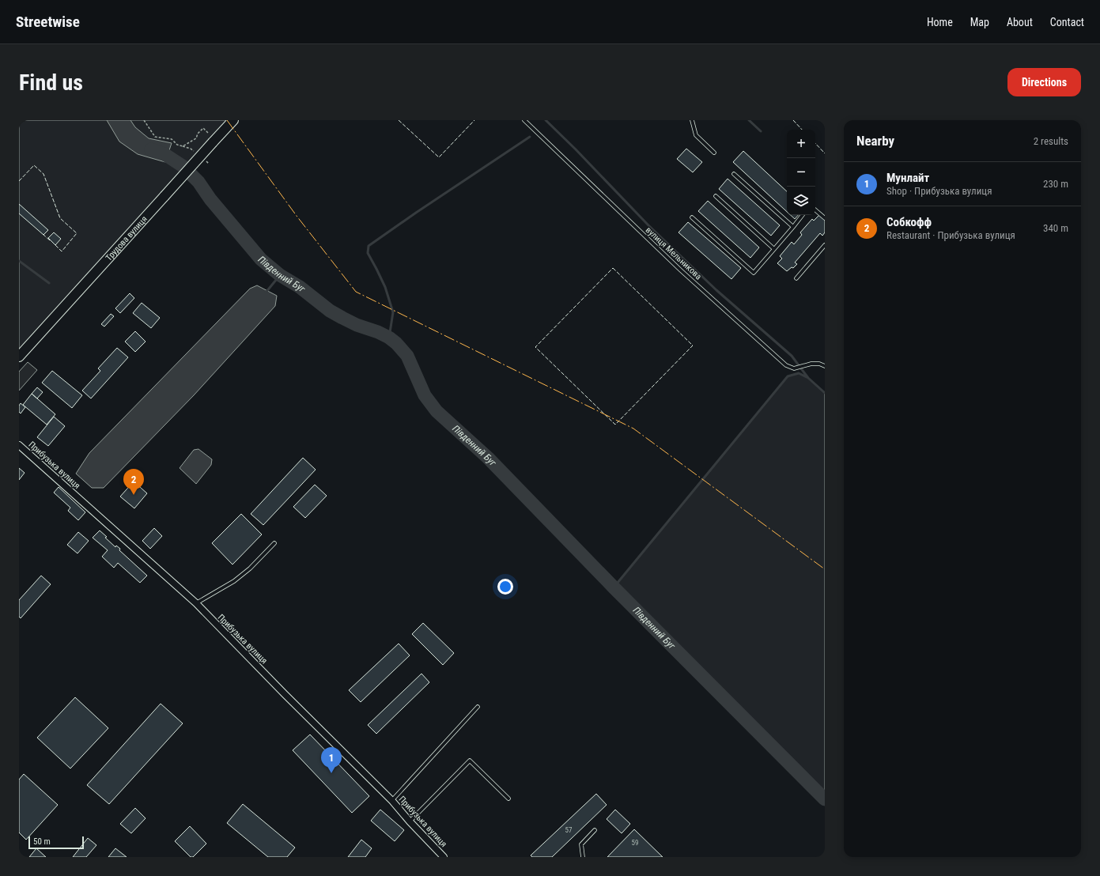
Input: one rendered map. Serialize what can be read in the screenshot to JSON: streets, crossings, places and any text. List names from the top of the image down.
{
  "streets": {
    "main road": ["Трудова вулиця"],
    "street": ["Прибузька вулиця"],
    "lane": ["вулиця Мельникова"]
  },
  "water": ["Південний Буг"],
  "house_numbers": ["57", "59"],
  "scale_bar": "50 m",
  "page": {
    "header": "Streetwise",
    "nav": [
      "Home",
      "Map",
      "About",
      "Contact"
    ],
    "buttons": "Directions",
    "title": "Find us",
    "heading": ["Nearby", "2 results"],
    "map_buttons": ["+", "−"],
    "list": [
      {
        "mark": "1",
        "name": "Мунлайт",
        "note": "Shop · Прибузька вулиця",
        "value": "230 m"
      },
      {
        "mark": "2",
        "name": "Собкофф",
        "note": "Restaurant · Прибузька вулиця",
        "value": "340 m"
      }
    ],
    "pins": ["2", "1"],
    "scale": "50 m"
  }
}
